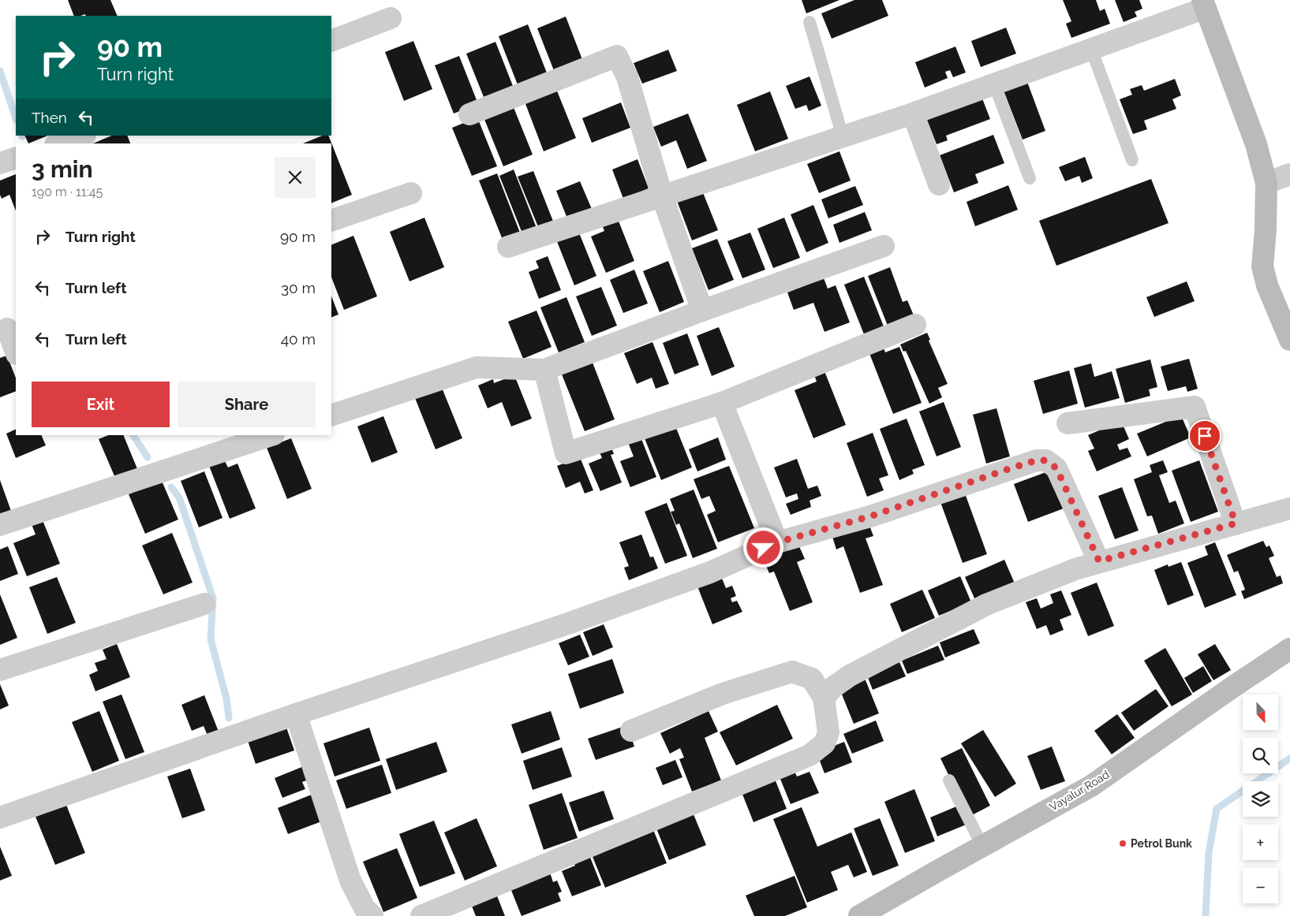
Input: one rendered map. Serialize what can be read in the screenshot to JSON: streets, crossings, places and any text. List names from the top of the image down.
{
  "streets": {
    "main road": ["Vayalur Road"]
  },
  "places": ["Petrol Bunk"],
  "north": "bottom",
  "page": {
    "turn": ["90 m", "Turn right"],
    "then": "Then",
    "heading": ["3 min", "190 m · 11:45"],
    "list": [
      {
        "name": "Turn right",
        "value": "90 m"
      },
      {
        "name": "Turn left",
        "value": "30 m"
      },
      {
        "name": "Turn left",
        "value": "40 m"
      }
    ],
    "buttons": ["Exit", "Share"],
    "map_buttons": ["+", "−"]
  }
}
